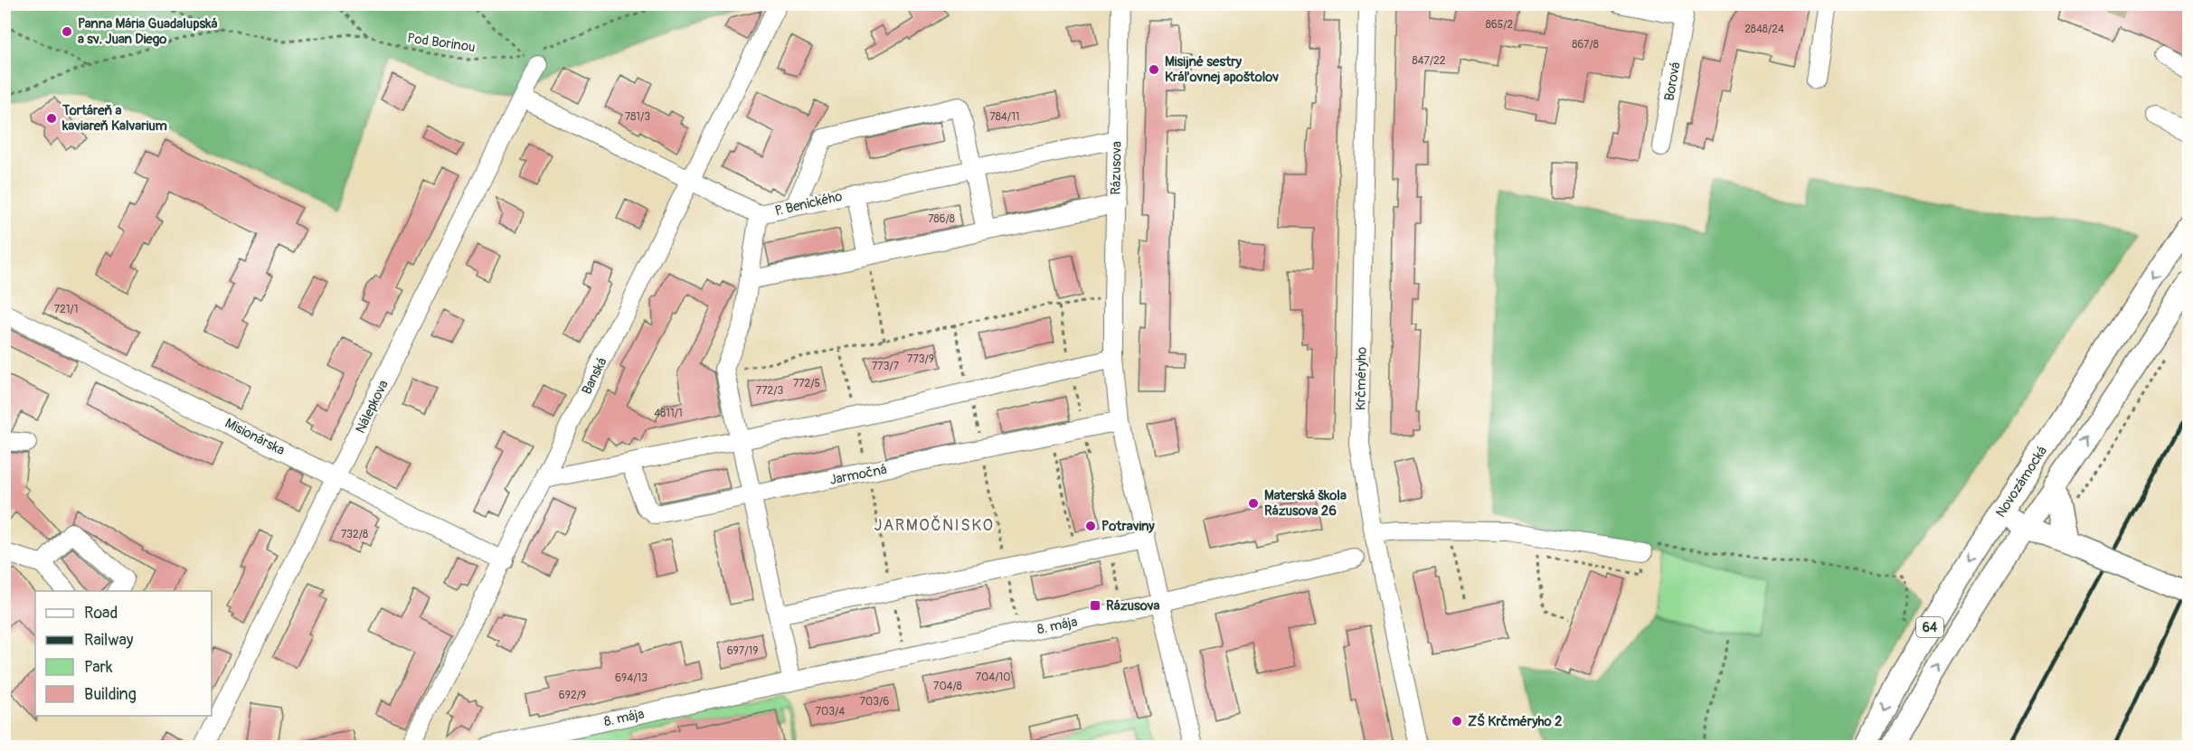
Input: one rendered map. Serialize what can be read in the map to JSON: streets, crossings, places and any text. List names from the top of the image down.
{
  "streets": {
    "main road": ["Novozámocká", "64"],
    "street": [
      "Borová",
      "Rázusova",
      "P. Benického",
      "Banská",
      "Krčméryho",
      "Nálepkova",
      "Misionárska",
      "Jarmočná",
      "8. mája"
    ],
    "path": ["Pod Borinou"]
  },
  "crossings": [
    ["Pod Borinou", "Nálepkova"],
    ["Rázusova", "P. Benického"],
    ["Rázusova", "Jarmočná"],
    ["Rázusova", "8. mája"],
    ["P. Benického", "Banská"],
    ["P. Benického", "Nálepkova"],
    ["Banská", "Misionárska"],
    ["Nálepkova", "Misionárska"]
  ],
  "districts": ["JARMOČNISKO"],
  "places": {
    "other": [
      "Panna Mária Guadalupská a sv. Juan Diego",
      "Misijné sestry Kráľovnej apoštolov",
      "Tortáreň a kaviareň Kalvarium",
      "Materská škola Rázusova 26",
      "Potraviny",
      "ZŠ Krčméryho 2"
    ],
    "transit": ["Rázusova"]
  },
  "house_numbers": [
    "865/2",
    "2848/24",
    "867/8",
    "847/22",
    "781/3",
    "784/11",
    "786/8",
    "721/1",
    "773/9",
    "773/7",
    "772/5",
    "772/3",
    "4811/1",
    "732/8",
    "697/19",
    "704/10",
    "694/13",
    "704/8",
    "692/9",
    "703/6",
    "703/4"
  ],
  "legend": [
    "Road",
    "Railway",
    "Park",
    "Building"
  ]
}
